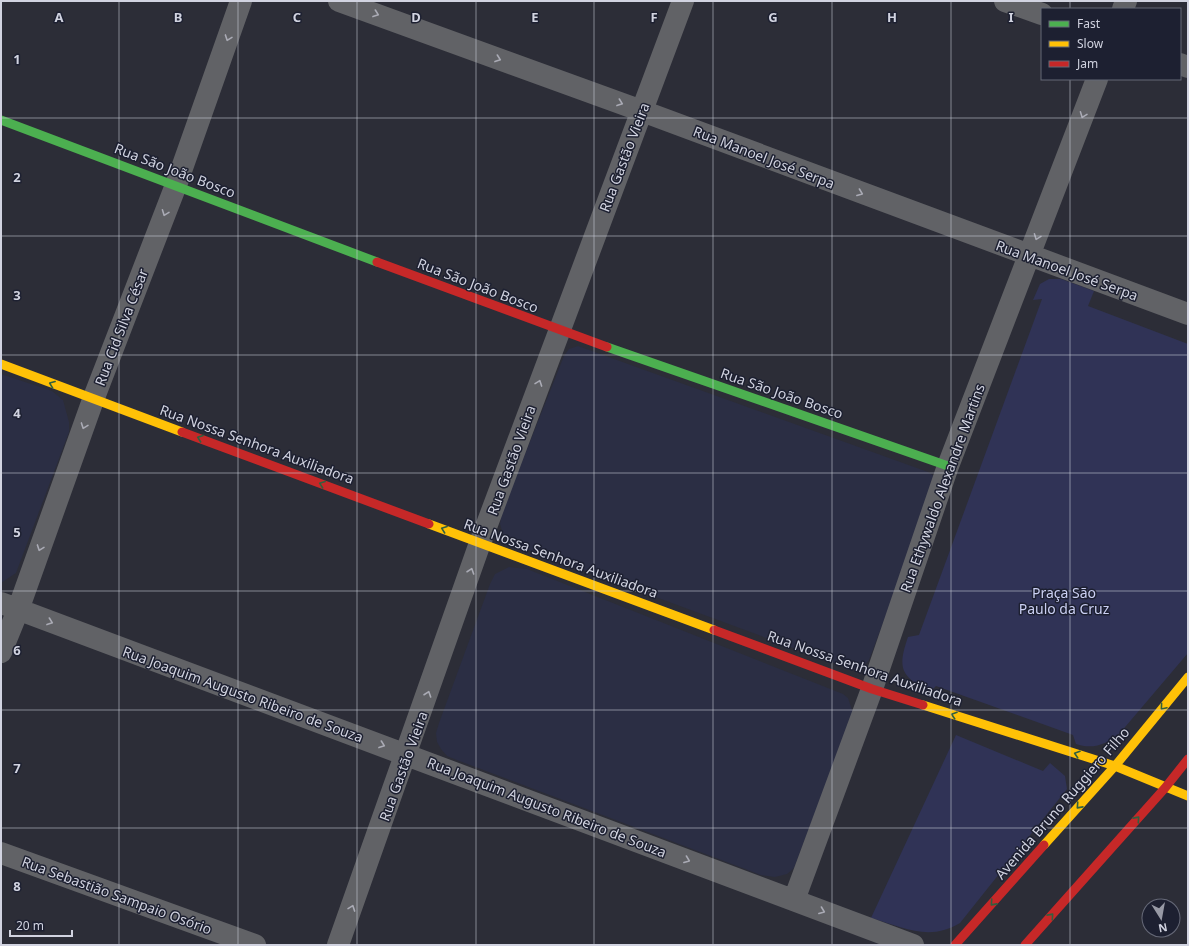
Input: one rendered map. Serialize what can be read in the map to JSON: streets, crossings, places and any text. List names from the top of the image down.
{
  "streets": {
    "street": [
      "Rua Gastão Vieira",
      "Rua Manoel José Serpa",
      "Rua São João Bosco",
      "Rua Cid Silva César",
      "Rua Nossa Senhora Auxiliadora",
      "Rua Ethywaldo Alexandre Martins",
      "Rua Joaquim Augusto Ribeiro de Souza",
      "Avenida Bruno Ruggiero Filho",
      "Rua Sebastião Sampaio Osório"
    ]
  },
  "crossings": [
    ["Rua Gastão Vieira", "Rua Manoel José Serpa"],
    ["Rua Gastão Vieira", "Rua São João Bosco"],
    ["Rua Gastão Vieira", "Rua Nossa Senhora Auxiliadora"],
    ["Rua Gastão Vieira", "Rua Joaquim Augusto Ribeiro de Souza"],
    ["Rua Manoel José Serpa", "Rua Ethywaldo Alexandre Martins"],
    ["Rua São João Bosco", "Rua Cid Silva César"],
    ["Rua São João Bosco", "Rua Ethywaldo Alexandre Martins"],
    ["Rua Cid Silva César", "Rua Nossa Senhora Auxiliadora"],
    ["Rua Cid Silva César", "Rua Joaquim Augusto Ribeiro de Souza"],
    ["Rua Nossa Senhora Auxiliadora", "Rua Ethywaldo Alexandre Martins"],
    ["Rua Nossa Senhora Auxiliadora", "Avenida Bruno Ruggiero Filho"],
    ["Rua Ethywaldo Alexandre Martins", "Rua Joaquim Augusto Ribeiro de Souza"]
  ],
  "one_way": [
    "Rua Gastão Vieira",
    "Rua Manoel José Serpa",
    "Rua Cid Silva César",
    "Rua Nossa Senhora Auxiliadora",
    "Rua Joaquim Augusto Ribeiro de Souza"
  ],
  "parks": ["Praça São Paulo da Cruz"],
  "legend": ["Fast", "Slow", "Jam"],
  "scale_bar": "20 m",
  "north": "bottom",
  "grid": {
    "columns": [
      "A",
      "B",
      "C",
      "D",
      "E",
      "F",
      "G",
      "H",
      "I"
    ],
    "rows": [
      "1",
      "2",
      "3",
      "4",
      "5",
      "6",
      "7",
      "8"
    ]
  }
}
